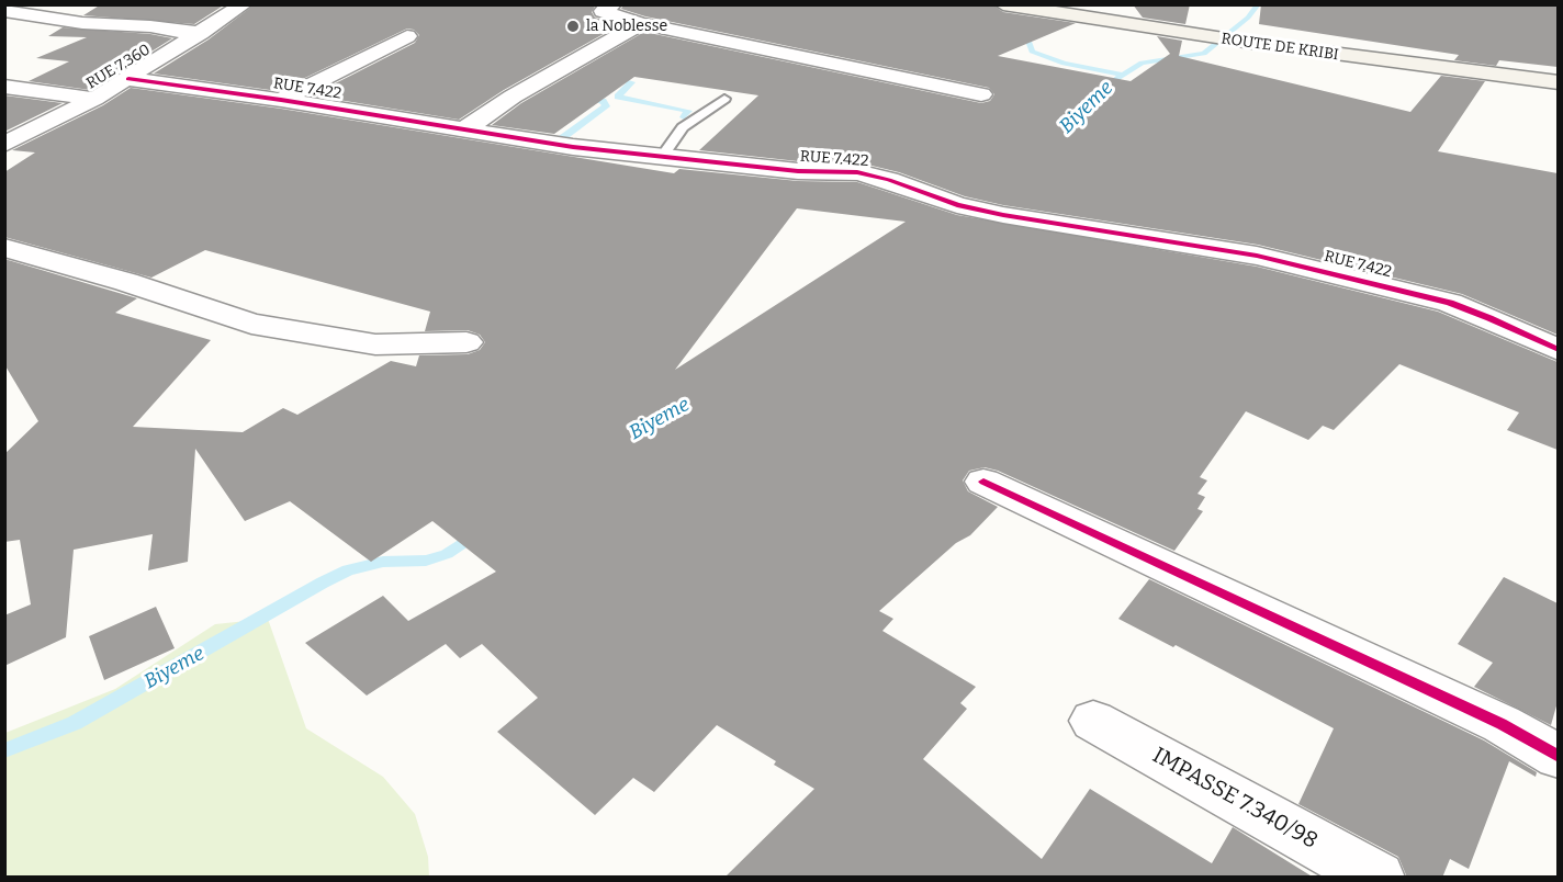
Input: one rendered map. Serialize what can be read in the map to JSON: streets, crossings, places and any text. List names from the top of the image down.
{
  "streets": {
    "main road": ["ROUTE DE KRIBI"],
    "street": ["RUE 7.360", "RUE 7.422", "IMPASSE 7.340/98"]
  },
  "crossings": [
    ["RUE 7.360", "RUE 7.422"]
  ],
  "water": ["Biyeme"],
  "places": ["la Noblesse"]
}
